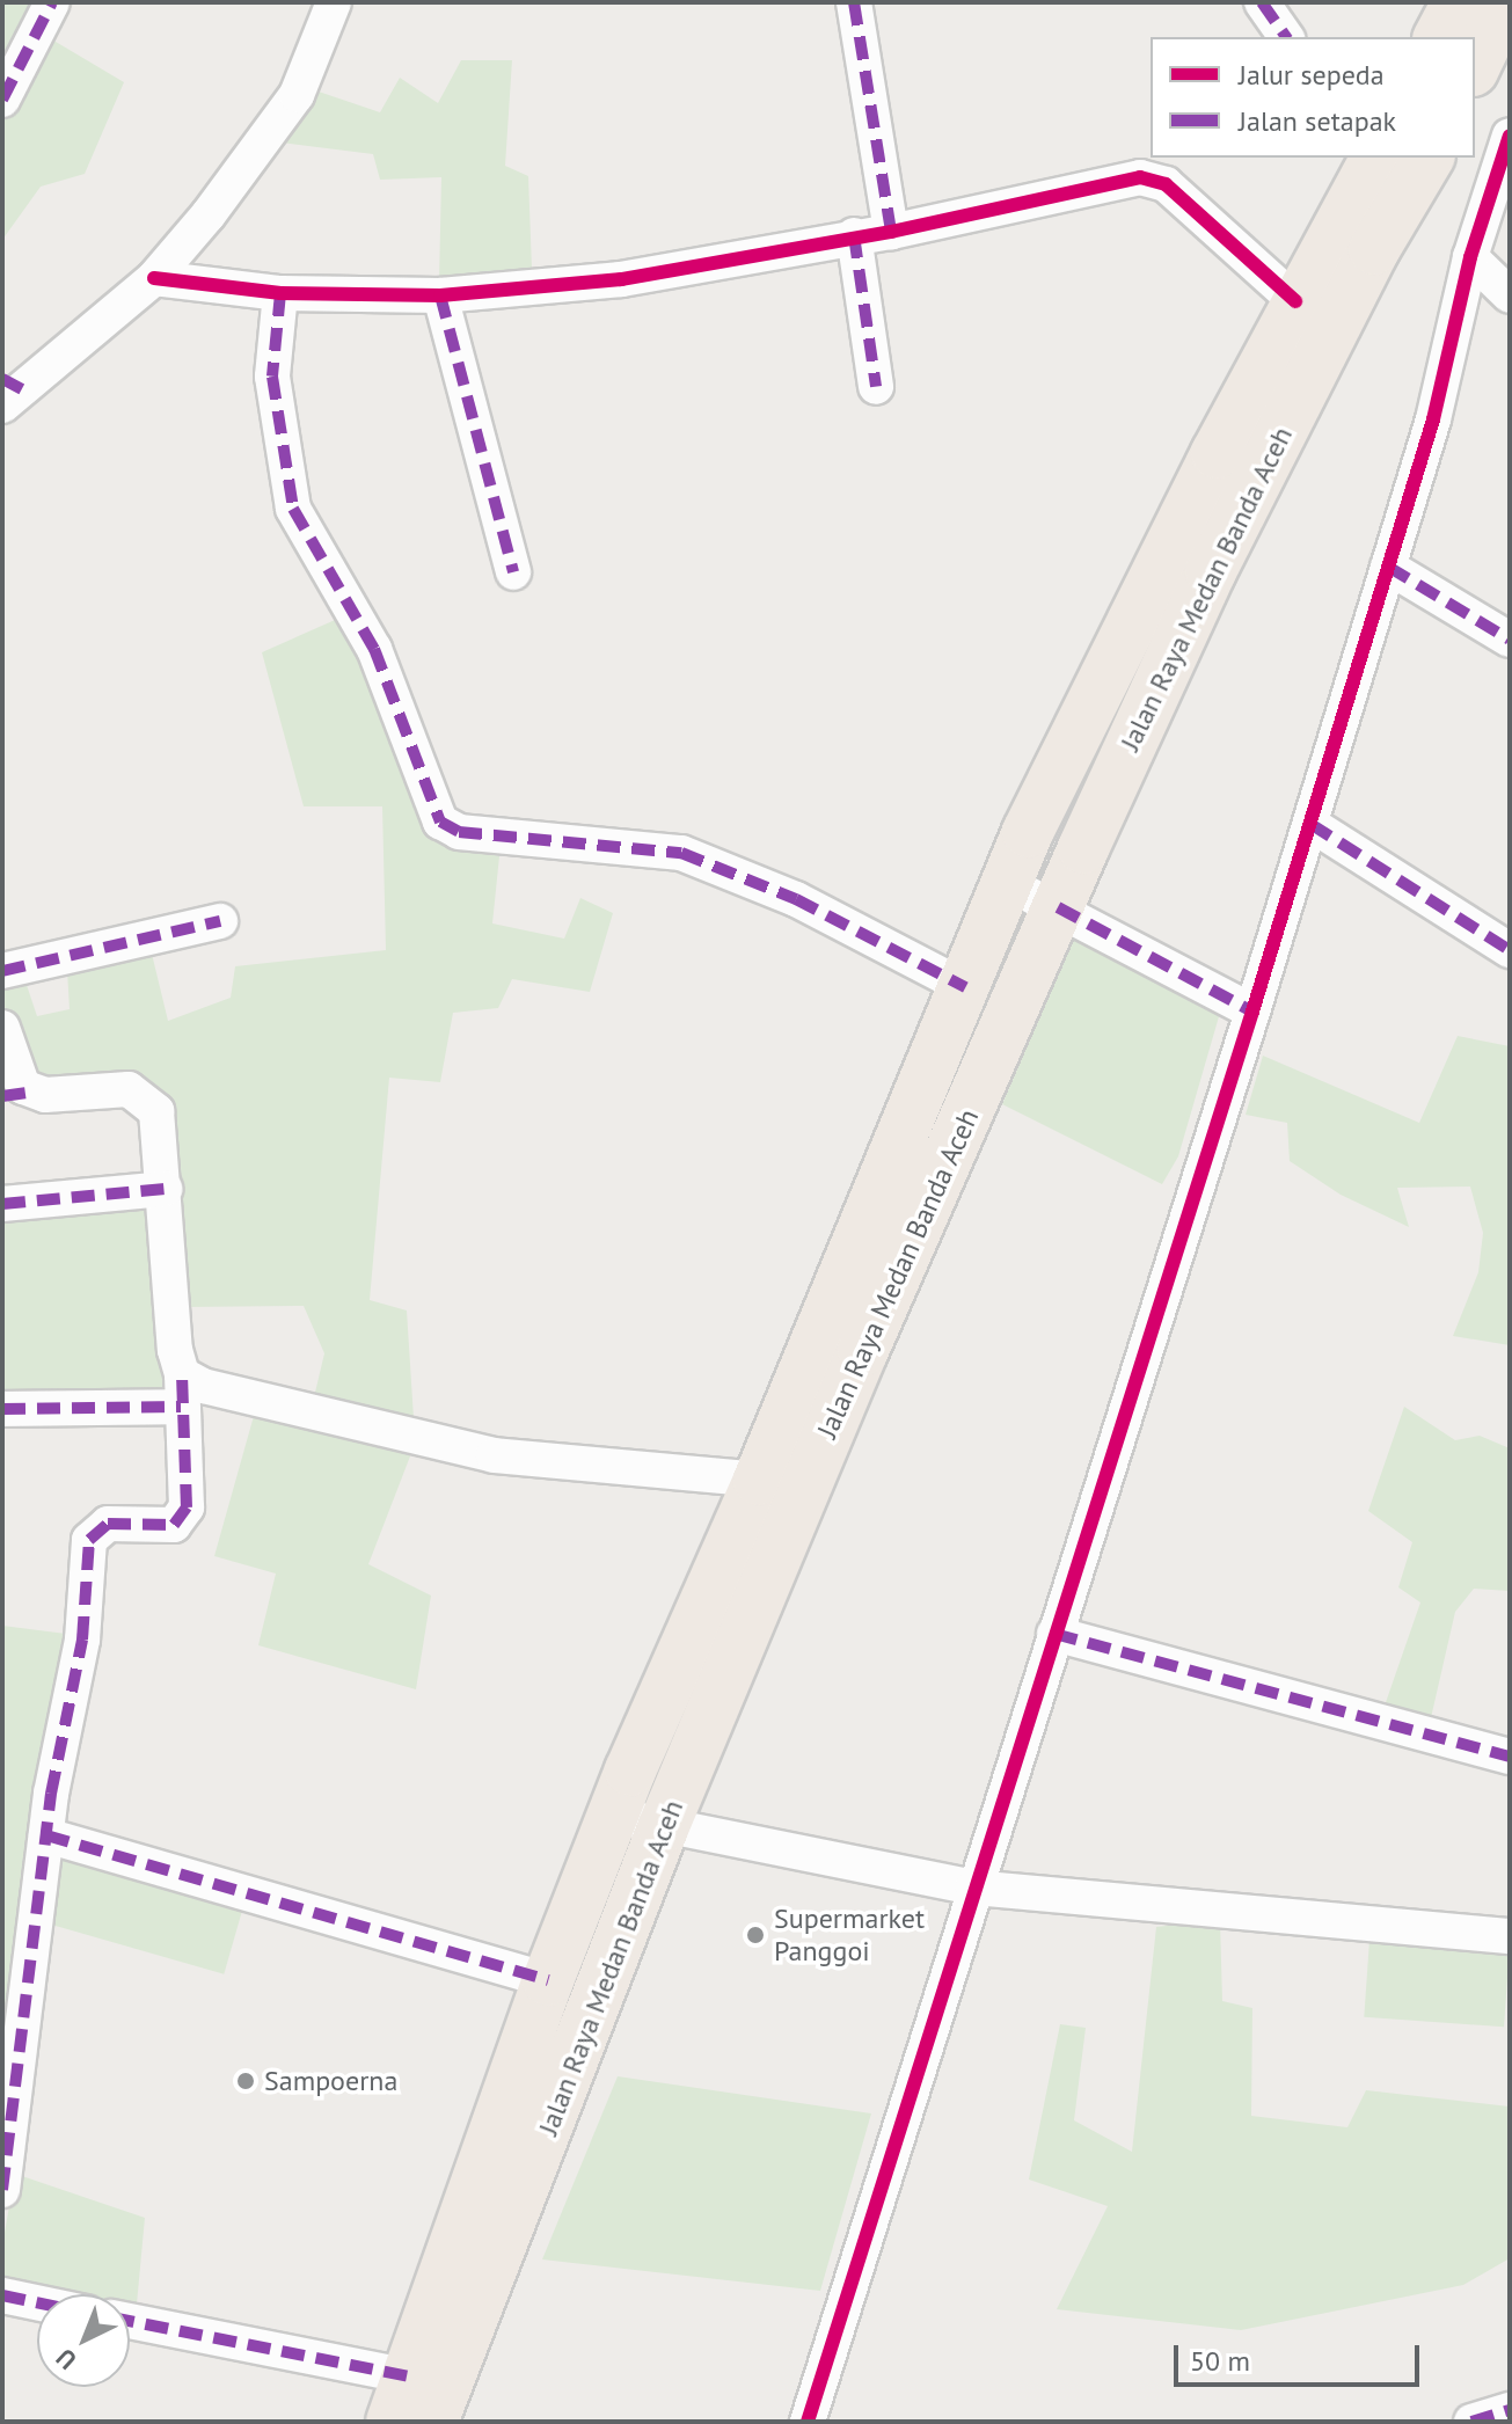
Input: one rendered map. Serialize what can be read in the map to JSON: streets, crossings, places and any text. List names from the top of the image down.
{
  "streets": {
    "highway": ["Jalan Raya Medan Banda Aceh"]
  },
  "places": ["Supermarket Panggoi", "Sampoerna"],
  "legend": ["Jalur sepeda", "Jalan setapak"],
  "scale_bar": "50 m",
  "north": "bottom left"
}
